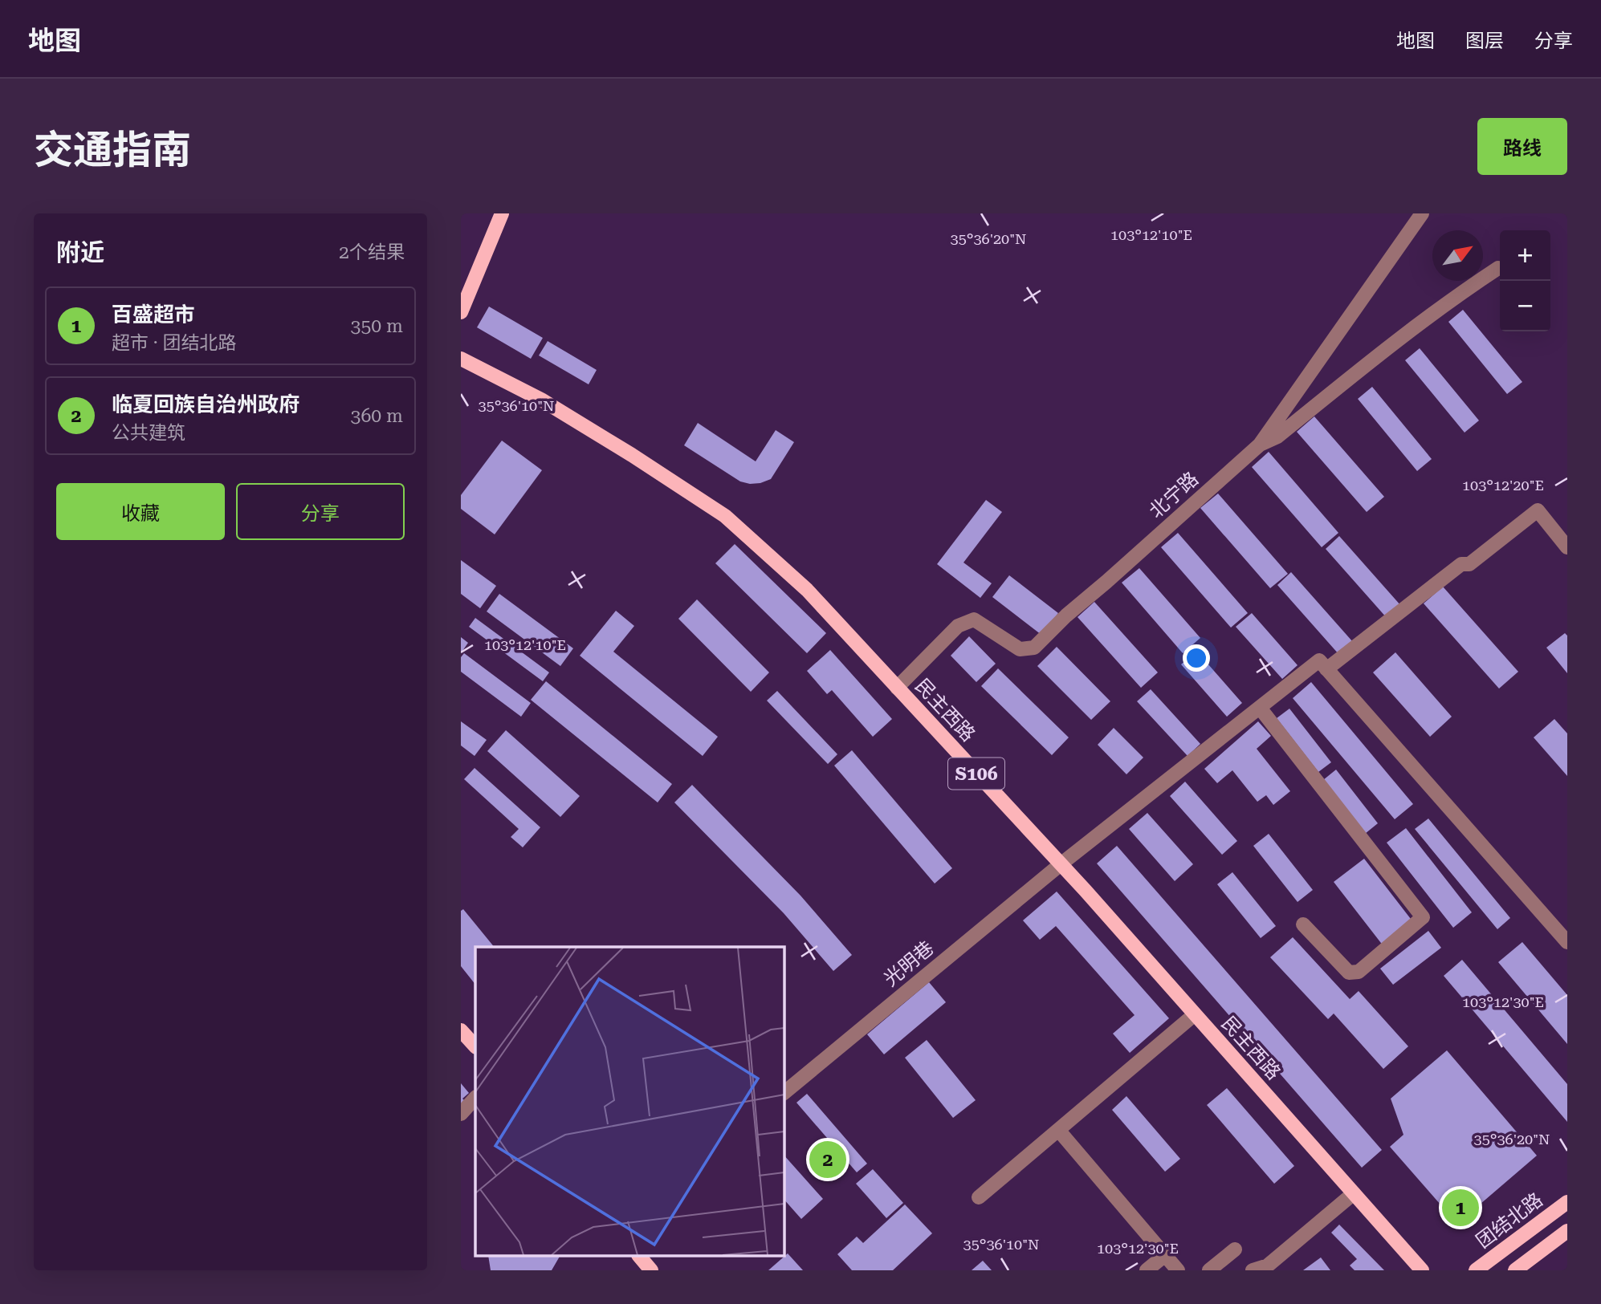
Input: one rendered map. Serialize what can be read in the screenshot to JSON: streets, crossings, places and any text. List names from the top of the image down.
{
  "streets": {
    "main road": ["民主西路", "S106", "团结北路"],
    "street": ["北宁路", "光明巷"]
  },
  "crossings": [
    ["北宁路", "民主西路"],
    ["民主西路", "光明巷"]
  ],
  "north": "top right",
  "page": {
    "header": "地图",
    "nav": ["地图", "图层", "分享"],
    "title": "交通指南",
    "buttons": [
      "路线",
      ["收藏", "分享"]
    ],
    "heading": ["附近", "2个结果"],
    "map_buttons": ["+", "−"],
    "list": [
      {
        "mark": "1",
        "name": "百盛超市",
        "note": "超市 · 团结北路",
        "value": "350 m"
      },
      {
        "mark": "2",
        "name": "临夏回族自治州政府",
        "note": "公共建筑",
        "value": "360 m"
      }
    ],
    "pins": ["2", "1"]
  },
  "coordinates": [
    "103°12'10\"E",
    "35°36'20\"N",
    "35°36'10\"N",
    "103°12'20\"E",
    "103°12'30\"E"
  ]
}
